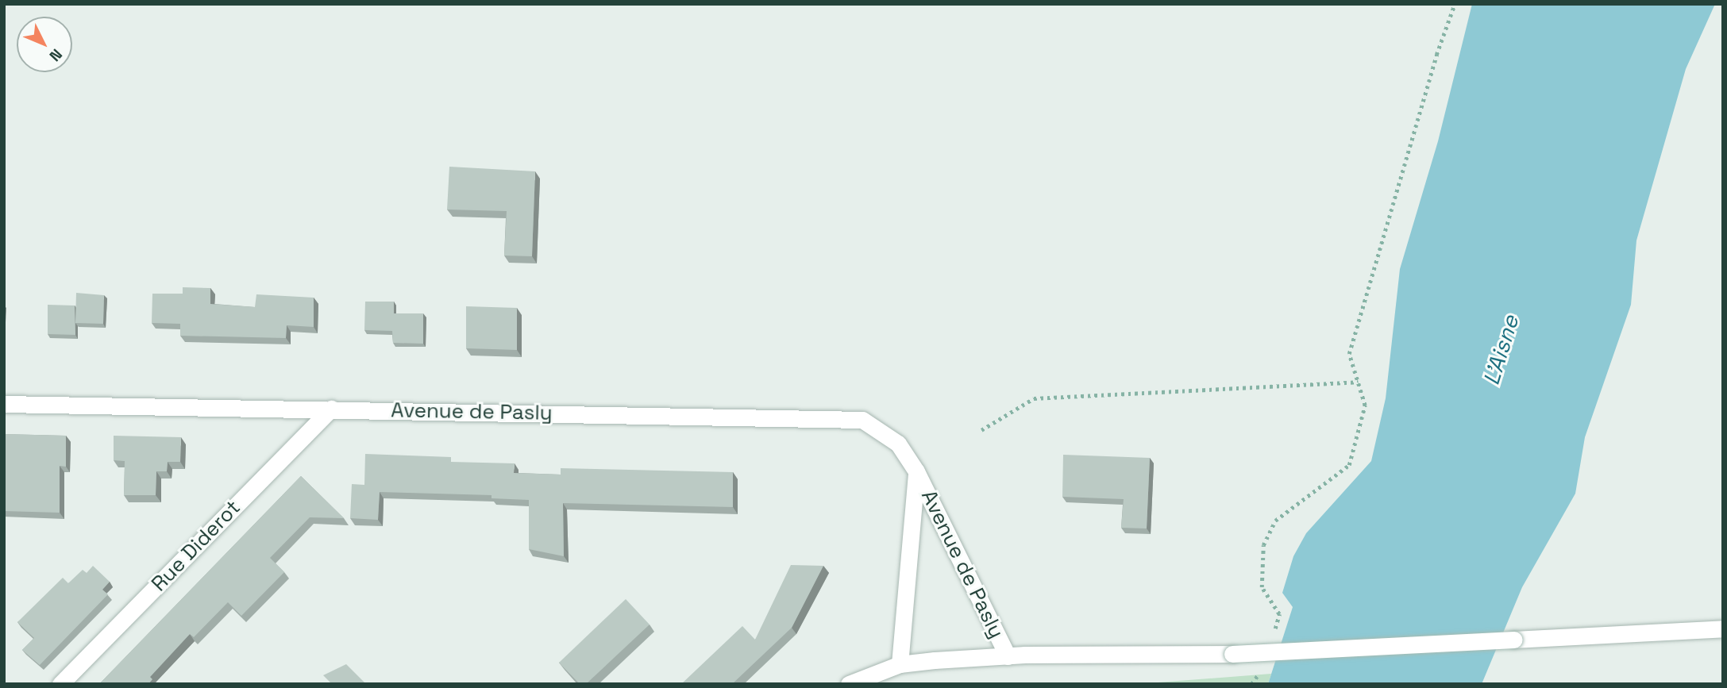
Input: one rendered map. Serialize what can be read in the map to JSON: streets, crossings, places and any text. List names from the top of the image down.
{
  "streets": {
    "street": ["Avenue de Pasly", "Rue Diderot"]
  },
  "crossings": [
    ["Avenue de Pasly", "Rue Diderot"]
  ],
  "water": ["L'Aisne"],
  "north": "bottom right"
}
